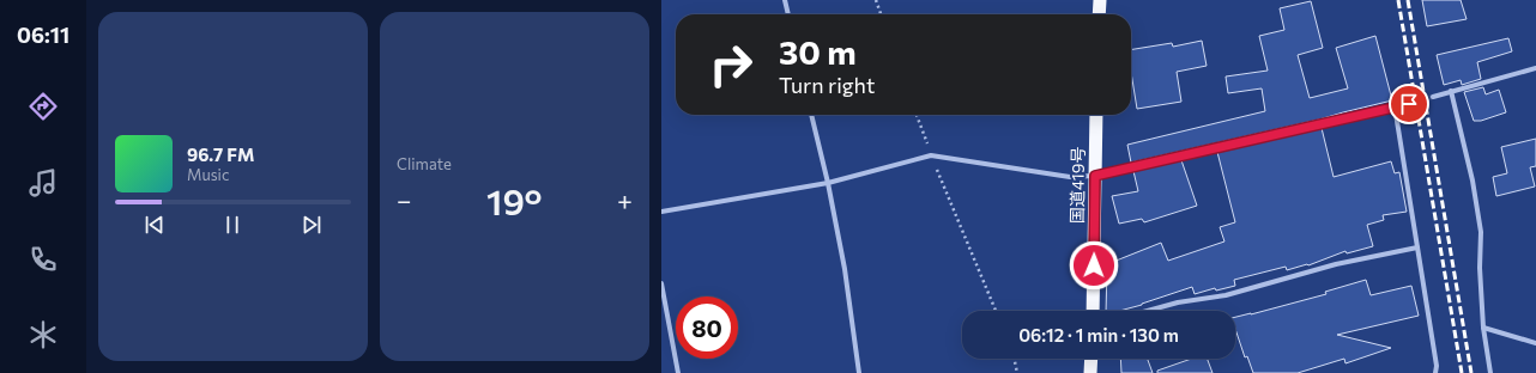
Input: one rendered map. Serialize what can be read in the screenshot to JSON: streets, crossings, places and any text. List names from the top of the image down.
{
  "streets": {
    "highway": ["国道419号"]
  },
  "page": {
    "tabs": "06:11",
    "tile": "Climate",
    "turn": ["30 m", "Turn right"],
    "song": ["96.7 FM", "Music"],
    "heat": ["−", "19°", "+"],
    "limit": "80",
    "trip": "06:12 · 1 min · 130 m"
  }
}
